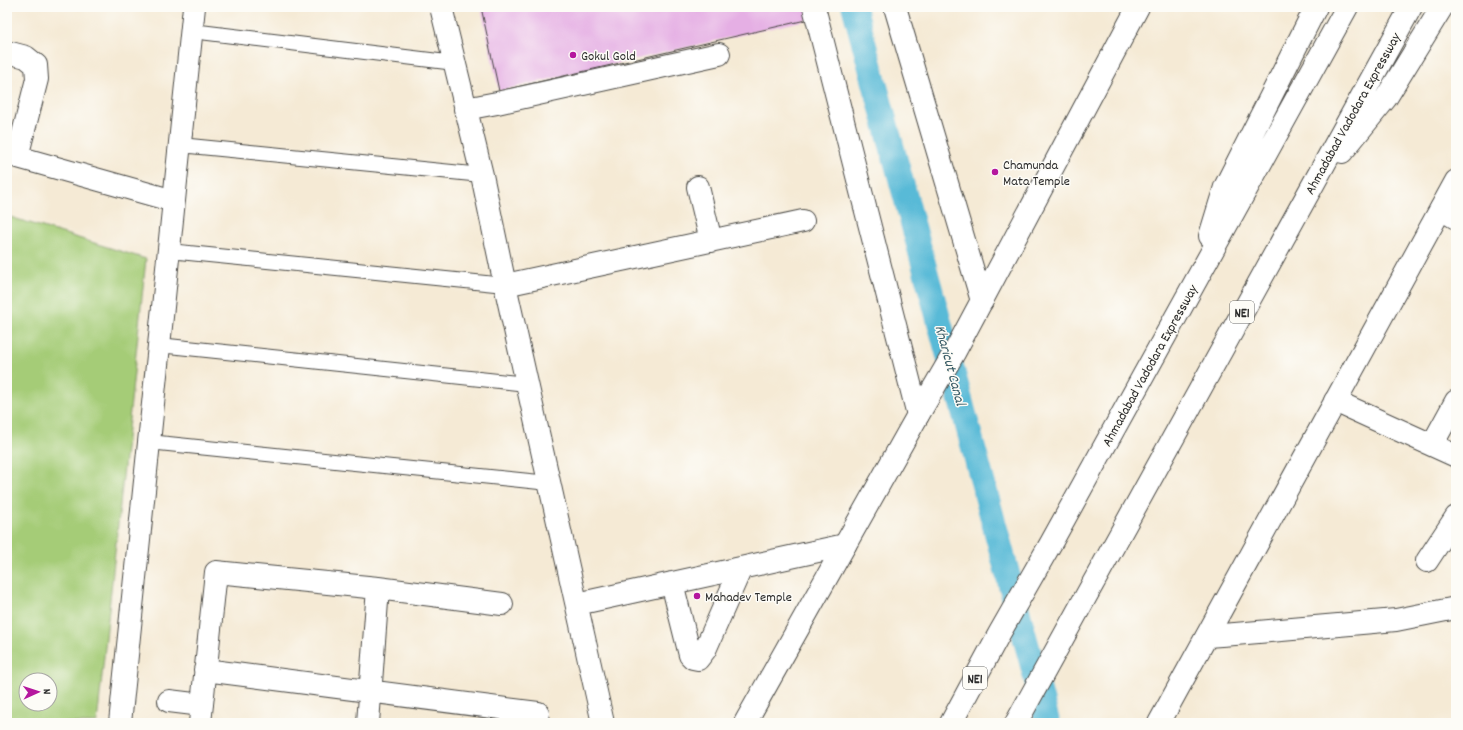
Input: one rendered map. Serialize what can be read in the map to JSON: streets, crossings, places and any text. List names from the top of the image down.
{
  "streets": {
    "main road": ["Ahmadabad Vadodara Expressway", "NE1"]
  },
  "water": ["Kharicut Canal"],
  "places": ["Gokul Gold", "Chamunda Mata Temple", "Mahadev Temple"],
  "north": "right"
}
